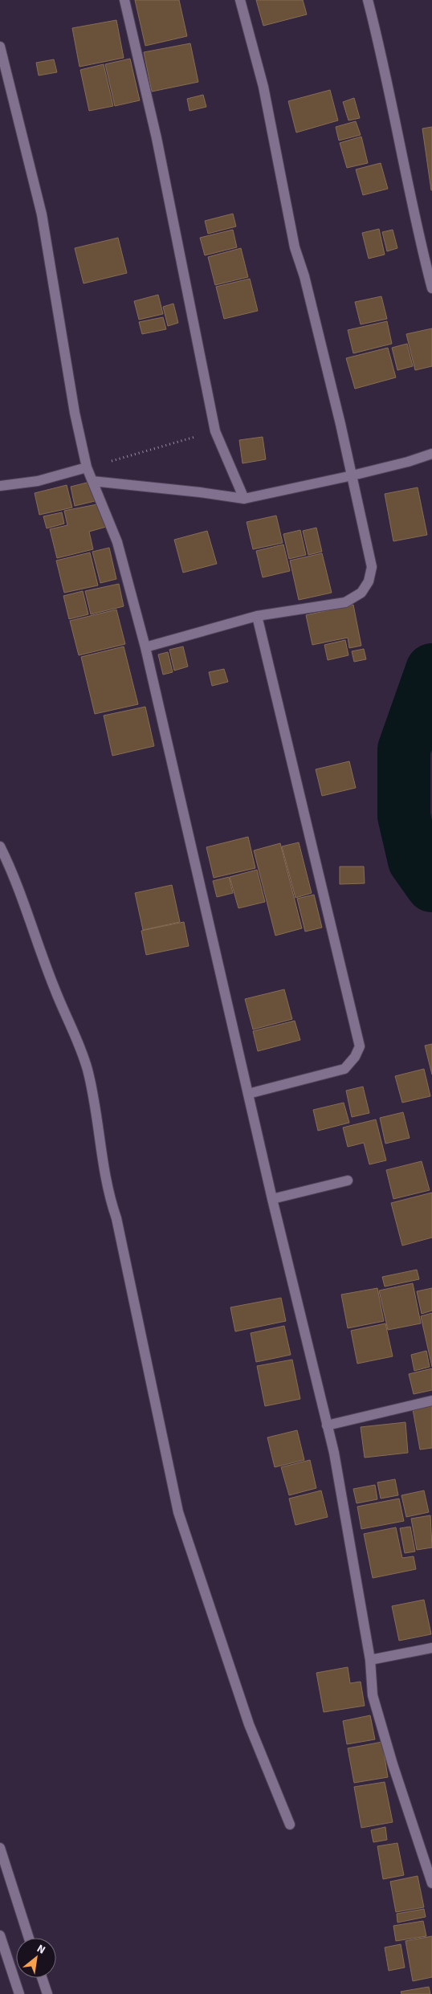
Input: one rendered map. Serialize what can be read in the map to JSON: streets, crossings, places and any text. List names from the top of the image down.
{
  "north": "top right"
}
